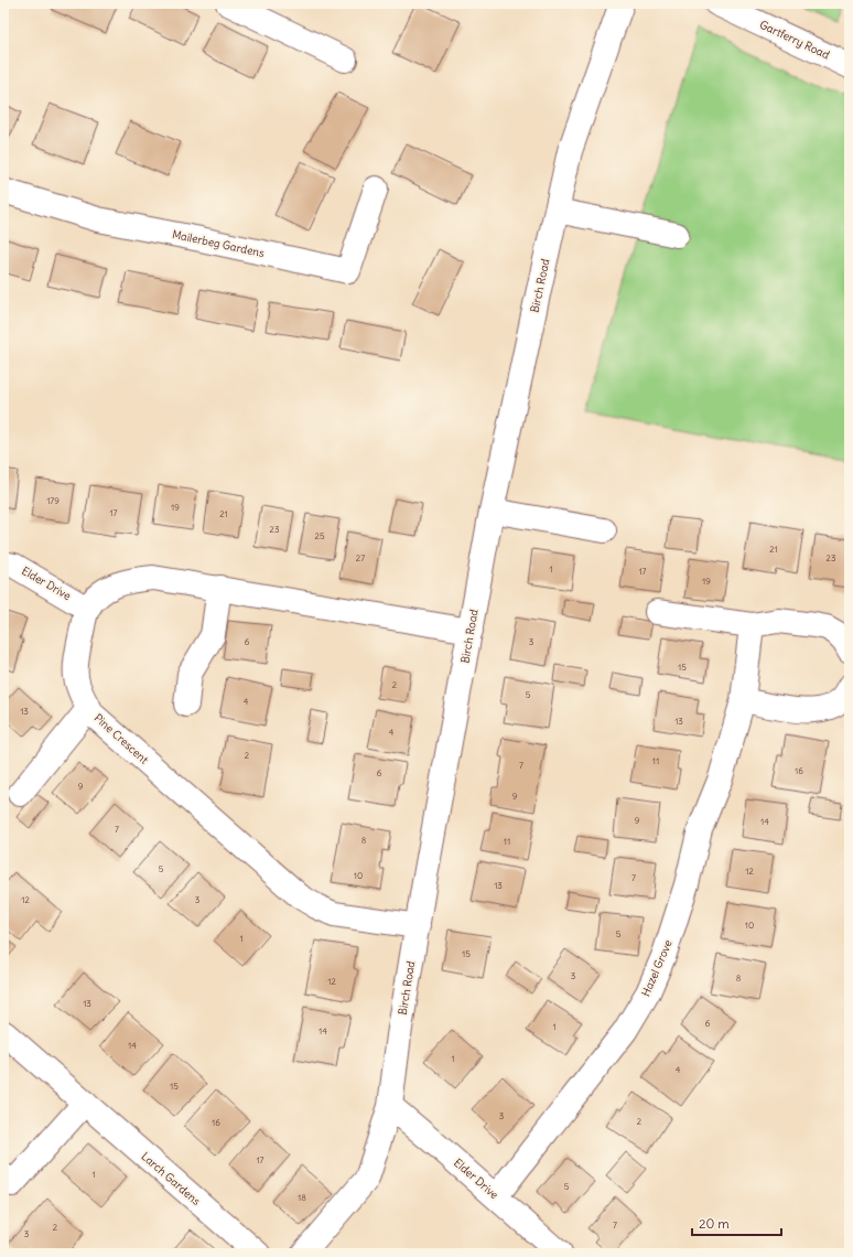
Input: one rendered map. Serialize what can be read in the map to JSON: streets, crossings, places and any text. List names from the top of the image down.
{
  "streets": {
    "street": [
      "Gartferry Road",
      "Mailerbeg Gardens",
      "Birch Road",
      "Elder Drive",
      "Pine Crescent",
      "Hazel Grove",
      "Larch Gardens"
    ]
  },
  "crossings": [
    ["Birch Road", "Elder Drive"],
    ["Birch Road", "Pine Crescent"],
    ["Elder Drive", "Pine Crescent"],
    ["Elder Drive", "Hazel Grove"]
  ],
  "house_numbers": [
    "179",
    "19",
    "17",
    "21",
    "23",
    "25",
    "21",
    "27",
    "23",
    "1",
    "17",
    "19",
    "6",
    "3",
    "15",
    "2",
    "5",
    "4",
    "13",
    "13",
    "4",
    "2",
    "11",
    "7",
    "16",
    "6",
    "9",
    "9",
    "9",
    "14",
    "7",
    "8",
    "11",
    "5",
    "12",
    "10",
    "7",
    "13",
    "12",
    "3",
    "10",
    "5",
    "1",
    "15",
    "3",
    "8",
    "12",
    "13",
    "6",
    "1",
    "14",
    "14",
    "1",
    "4",
    "15",
    "3",
    "2",
    "16",
    "17",
    "1",
    "5",
    "18",
    "7",
    "2",
    "3"
  ],
  "scale_bar": "20 m"
}
